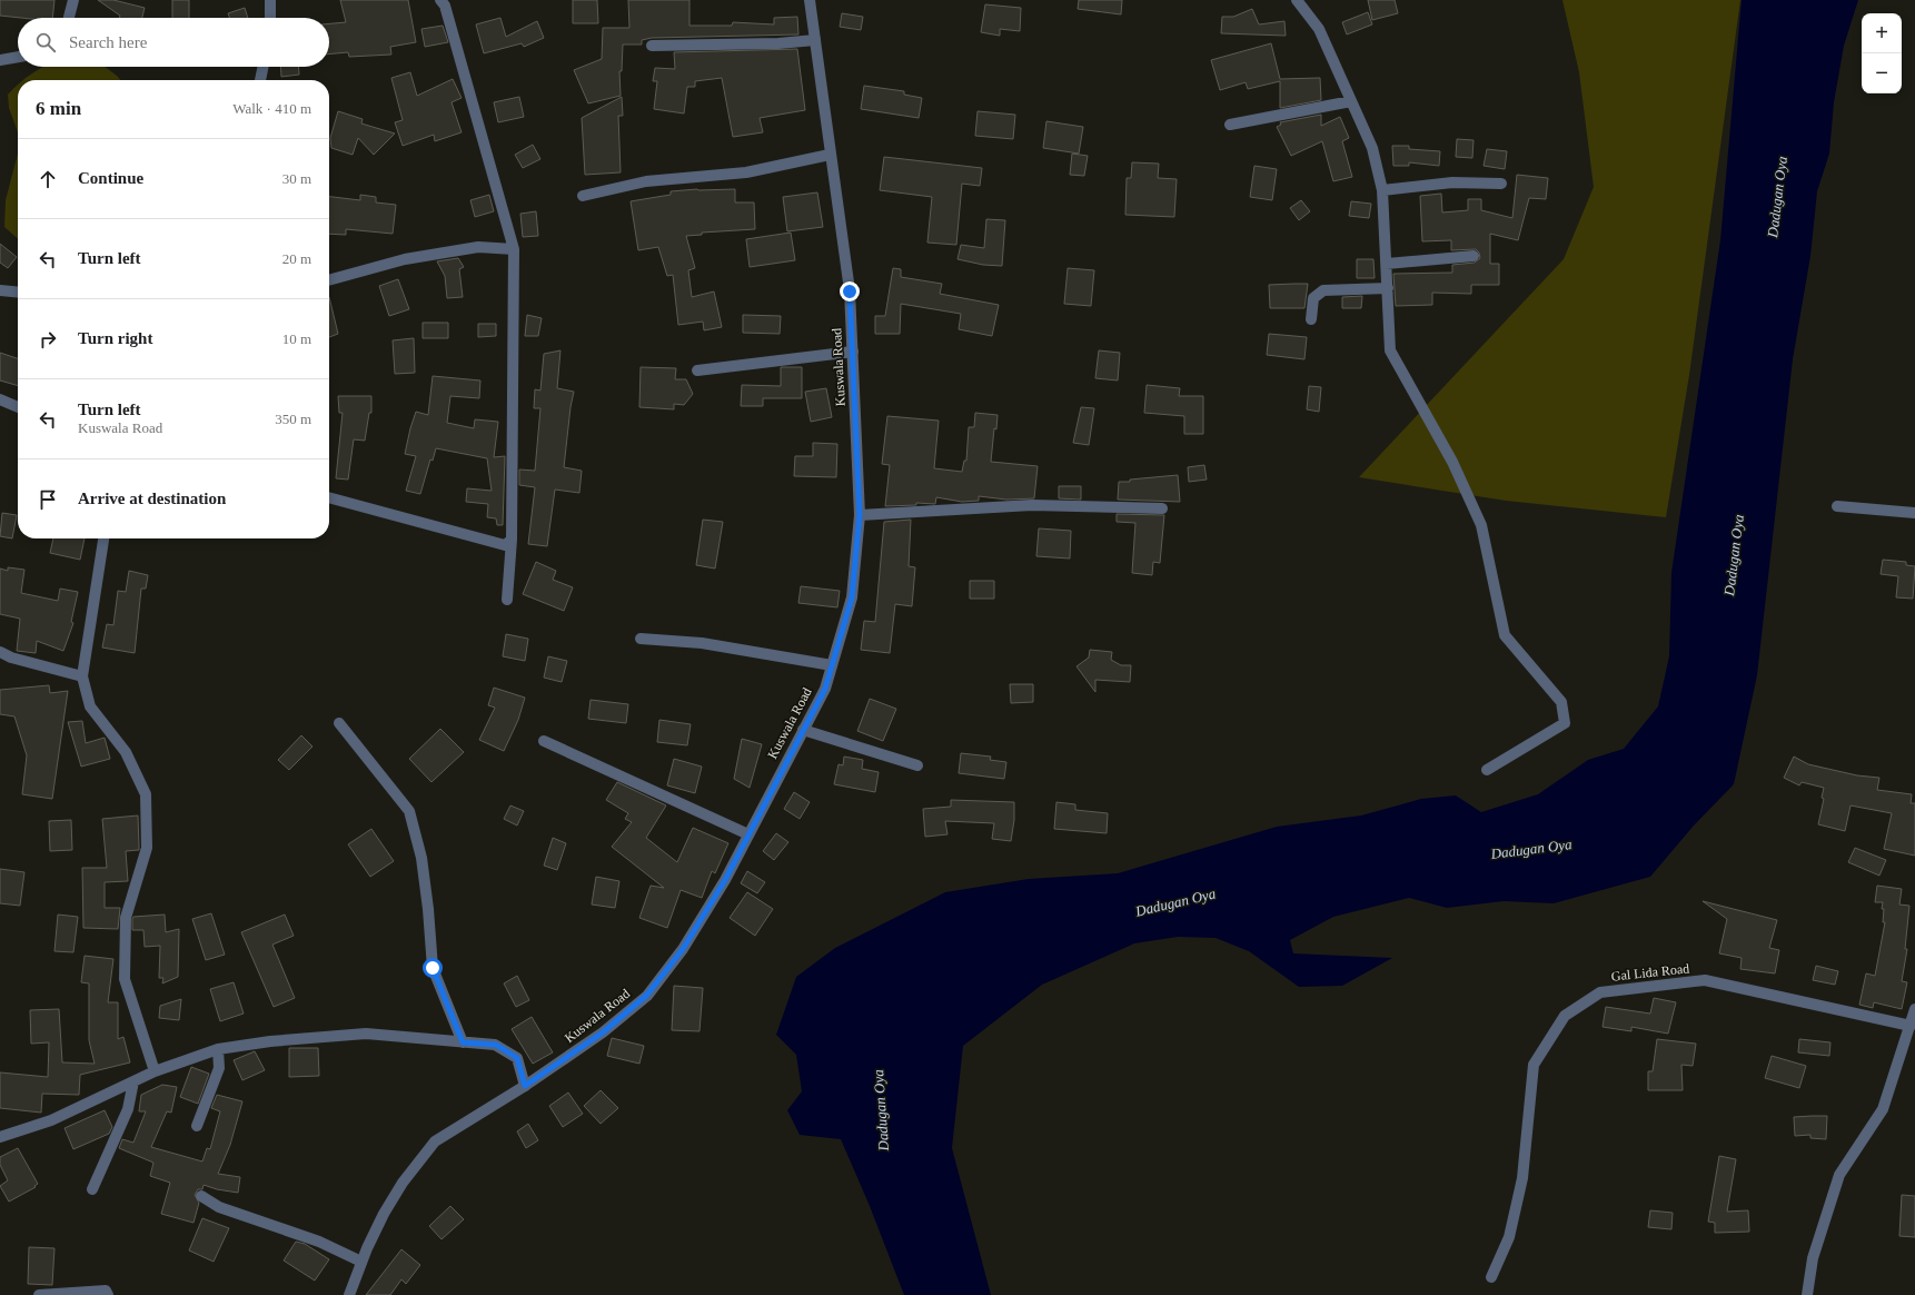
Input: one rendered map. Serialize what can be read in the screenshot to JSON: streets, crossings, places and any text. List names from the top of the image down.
{
  "streets": {
    "street": ["Kuswala Road", "Gal Lida Road"]
  },
  "water": ["Dadugan Oya"],
  "page": {
    "map_buttons": ["+", "−"],
    "search": "Search here",
    "heading": ["6 min", "Walk · 410 m"],
    "list": [
      ["Continue", "30 m"],
      ["Turn left", "20 m"],
      ["Turn right", "10 m"],
      ["Turn left", "Kuswala Road", "350 m"],
      "Arrive at destination"
    ]
  }
}
